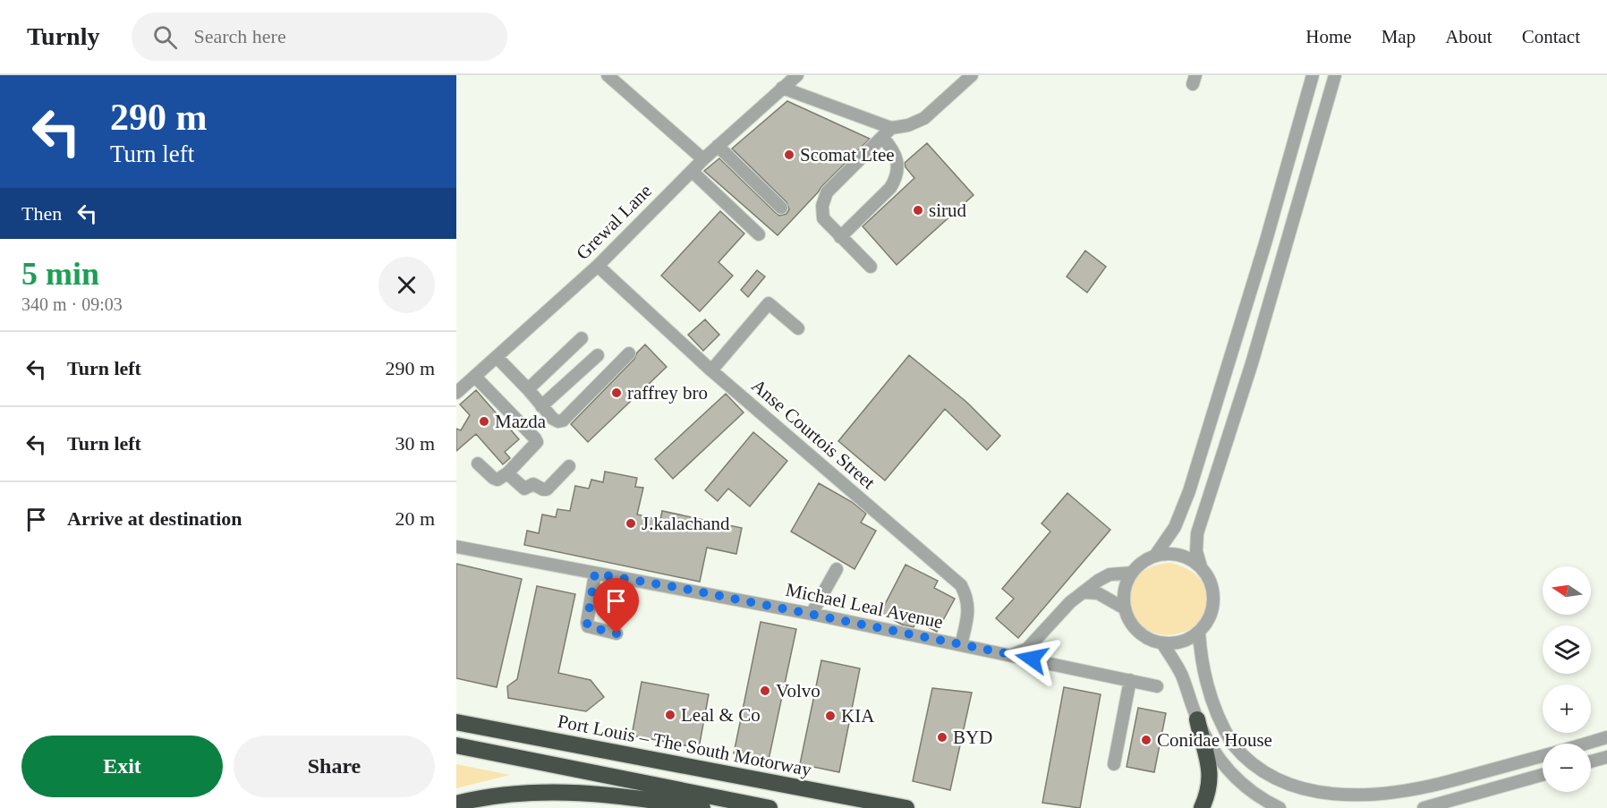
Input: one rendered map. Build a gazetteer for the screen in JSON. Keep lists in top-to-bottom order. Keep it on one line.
{"streets":{"highway":["Port Louis – The South Motorway"],"street":["Grewal Lane","Anse Courtois Street","Michael Leal Avenue"]},"crossings":[["Grewal Lane","Anse Courtois Street"],["Anse Courtois Street","Michael Leal Avenue"]],"places":["Scomat Ltee","sirud","raffrey bro","Mazda","J.kalachand","Volvo","Leal & Co","KIA","BYD","Conidae House"],"north":"left","page":{"header":"Turnly","search":"Search here","nav":["Home","Map","About","Contact"],"turn":["290 m","Turn left"],"then":"Then","heading":["5 min","340 m · 09:03"],"list":[{"name":"Turn left","value":"290 m"},{"name":"Turn left","value":"30 m"},{"name":"Arrive at destination","value":"20 m"}],"map_buttons":["+","−"],"buttons":["Exit","Share"]}}
